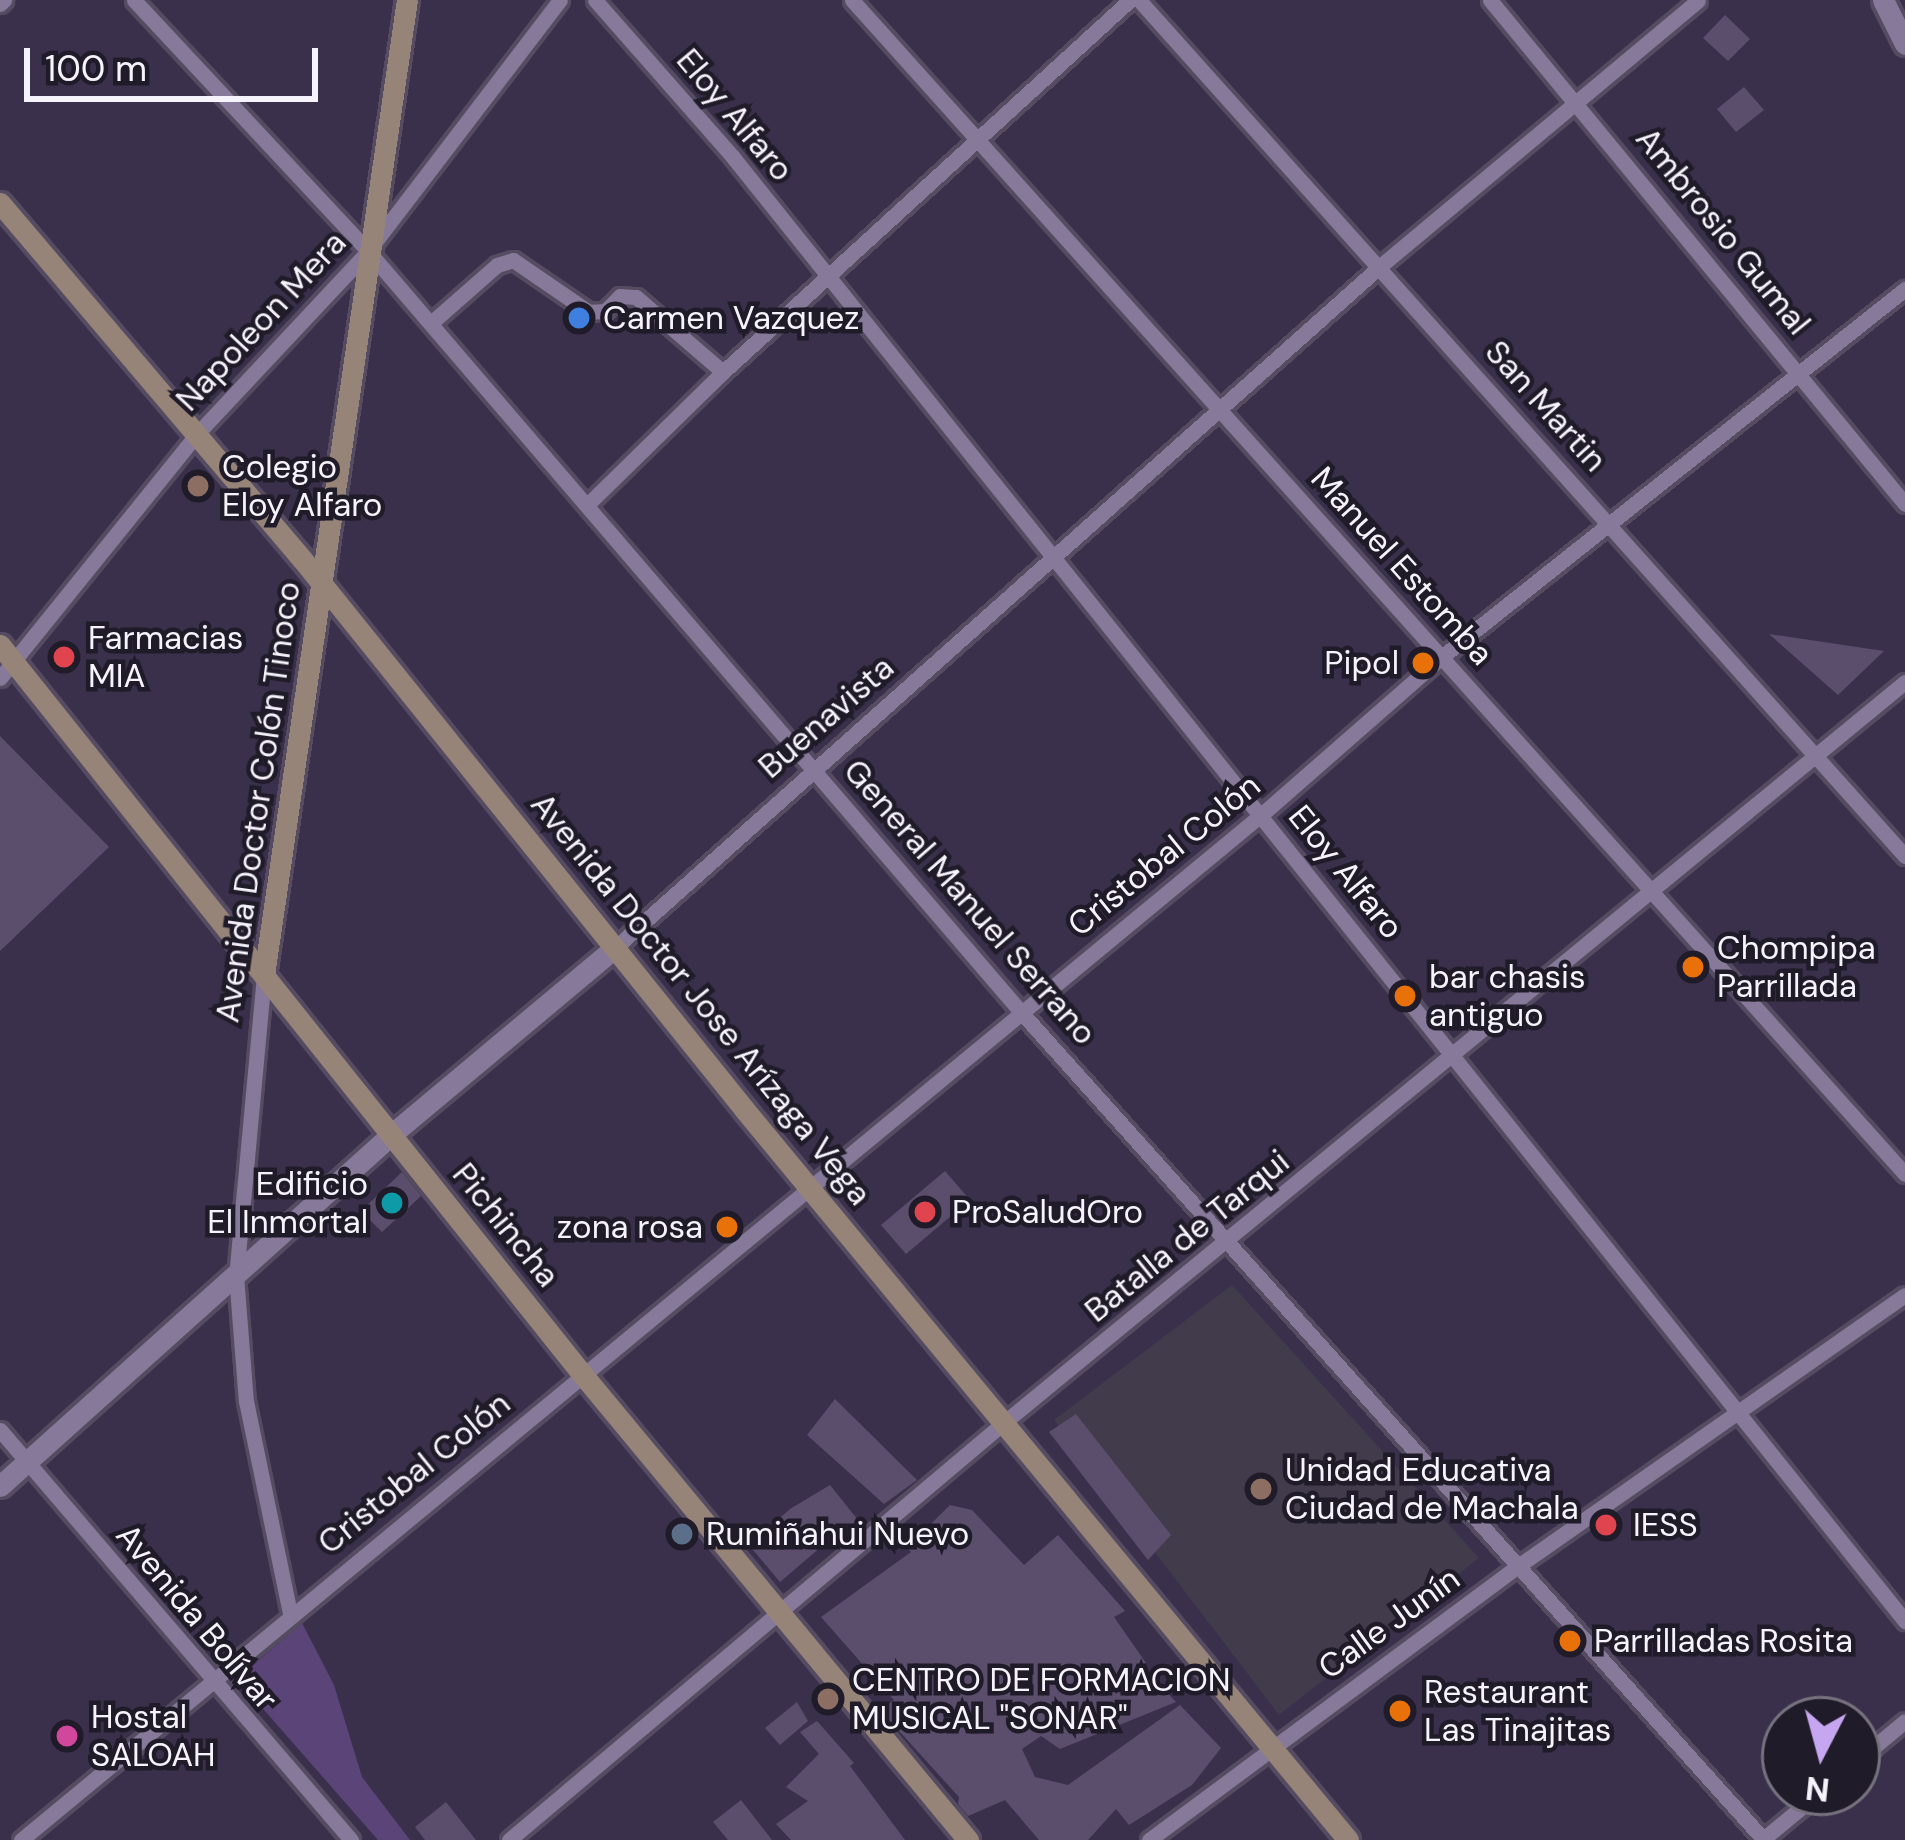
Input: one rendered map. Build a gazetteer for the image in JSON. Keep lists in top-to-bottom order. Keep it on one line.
{"streets":{"main road":["Avenida Doctor Colón Tinoco","Avenida Doctor Jose Arízaga Vega","Pichincha"],"street":["Eloy Alfaro","Ambrosio Gumal","Napoleon Mera","San Martin","Manuel Estomba","Buenavista","Cristobal Colón","General Manuel Serrano","Batalla de Tarqui","Avenida Bolívar","Calle Junín"]},"crossings":[["Eloy Alfaro","Buenavista"],["Eloy Alfaro","Cristobal Colón"],["Eloy Alfaro","Batalla de Tarqui"],["Eloy Alfaro","Calle Junín"],["Ambrosio Gumal","Buenavista"],["Ambrosio Gumal","Cristobal Colón"],["Napoleon Mera","Avenida Doctor Colón Tinoco"],["Napoleon Mera","General Manuel Serrano"],["Napoleon Mera","Avenida Doctor Jose Arízaga Vega"],["Napoleon Mera","Pichincha"],["San Martin","Buenavista"],["San Martin","Cristobal Colón"],["San Martin","Batalla de Tarqui"],["Manuel Estomba","Buenavista"],["Manuel Estomba","Cristobal Colón"],["Manuel Estomba","Batalla de Tarqui"],["Buenavista","Avenida Doctor Colón Tinoco"],["Buenavista","General Manuel Serrano"],["Buenavista","Avenida Doctor Jose Arízaga Vega"],["Buenavista","Pichincha"],["Buenavista","Avenida Bolívar"],["Avenida Doctor Colón Tinoco","Cristobal Colón"],["Avenida Doctor Colón Tinoco","General Manuel Serrano"],["Avenida Doctor Colón Tinoco","Avenida Doctor Jose Arízaga Vega"],["Avenida Doctor Colón Tinoco","Pichincha"],["Cristobal Colón","General Manuel Serrano"],["Cristobal Colón","Avenida Doctor Jose Arízaga Vega"],["Cristobal Colón","Pichincha"],["Cristobal Colón","Avenida Bolívar"],["General Manuel Serrano","Batalla de Tarqui"],["General Manuel Serrano","Calle Junín"],["Avenida Doctor Jose Arízaga Vega","Batalla de Tarqui"],["Avenida Doctor Jose Arízaga Vega","Calle Junín"],["Pichincha","Batalla de Tarqui"]],"places":["Carmen Vazquez","Colegio Eloy Alfaro","Farmacias MIA","Pipol","Chompipa Parrillada","bar chasis antiguo","Edificio El Inmortal","ProSaludOro","zona rosa","Unidad Educativa Ciudad de Machala","IESS","Rumiñahui Nuevo","Parrilladas Rosita","CENTRO DE FORMACION MUSICAL \"SONAR\"","Restaurant Las Tinajitas","Hostal SALOAH"],"scale_bar":"100 m","north":"bottom"}
